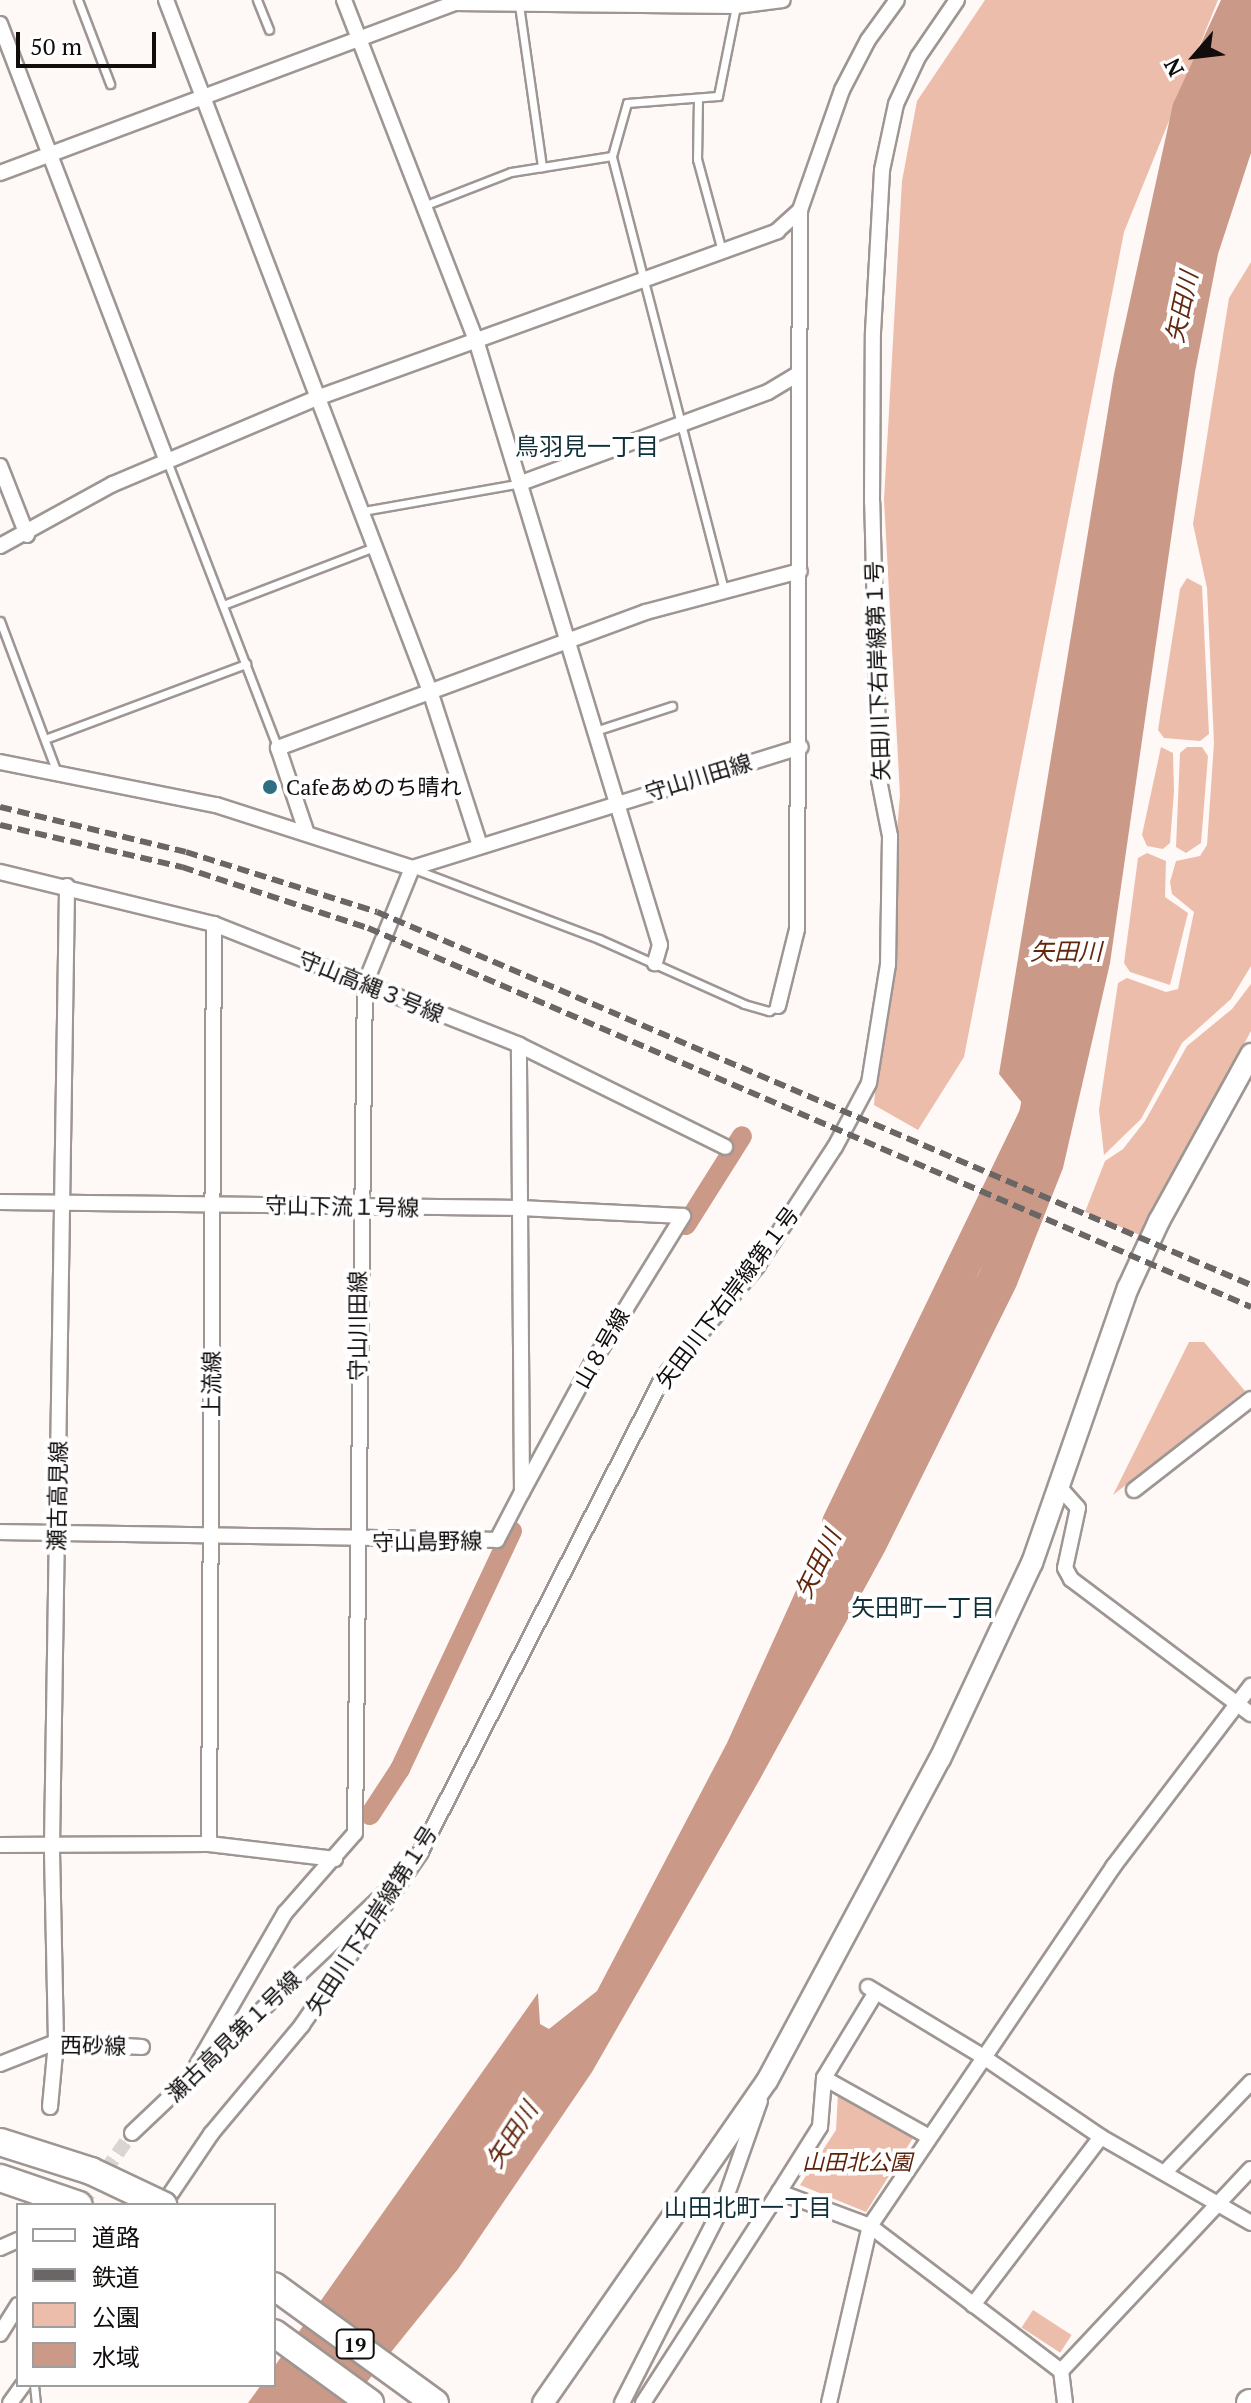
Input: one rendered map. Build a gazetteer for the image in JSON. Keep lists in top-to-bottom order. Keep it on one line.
{"streets":{"highway":["19"],"street":["矢田川下右岸線第１号","守山川田線","守山高縄３号線","守山下流１号線","山８号線","上流線","瀬古高見線","守山島野線","瀬古高見第１号線","西砂線"]},"crossings":[["矢田川下右岸線第１号","瀬古高見第１号線"],["守山川田線","守山高縄３号線"],["守山川田線","守山下流１号線"],["守山川田線","守山島野線"],["守山川田線","瀬古高見第１号線"],["守山高縄３号線","上流線"],["守山高縄３号線","瀬古高見線"],["守山高縄３号線","守山島野線"],["守山下流１号線","山８号線"],["守山下流１号線","上流線"],["守山下流１号線","瀬古高見線"],["守山下流１号線","守山島野線"],["山８号線","守山島野線"],["上流線","守山島野線"],["瀬古高見線","守山島野線"],["瀬古高見線","西砂線"]],"districts":["鳥羽見一丁目","矢田町一丁目","山田北町一丁目"],"water":["矢田川"],"parks":["山田北公園"],"places":["Cafeあめのち晴れ"],"legend":["道路","鉄道","公園","水域"],"scale_bar":"50 m","north":"bottom left"}
